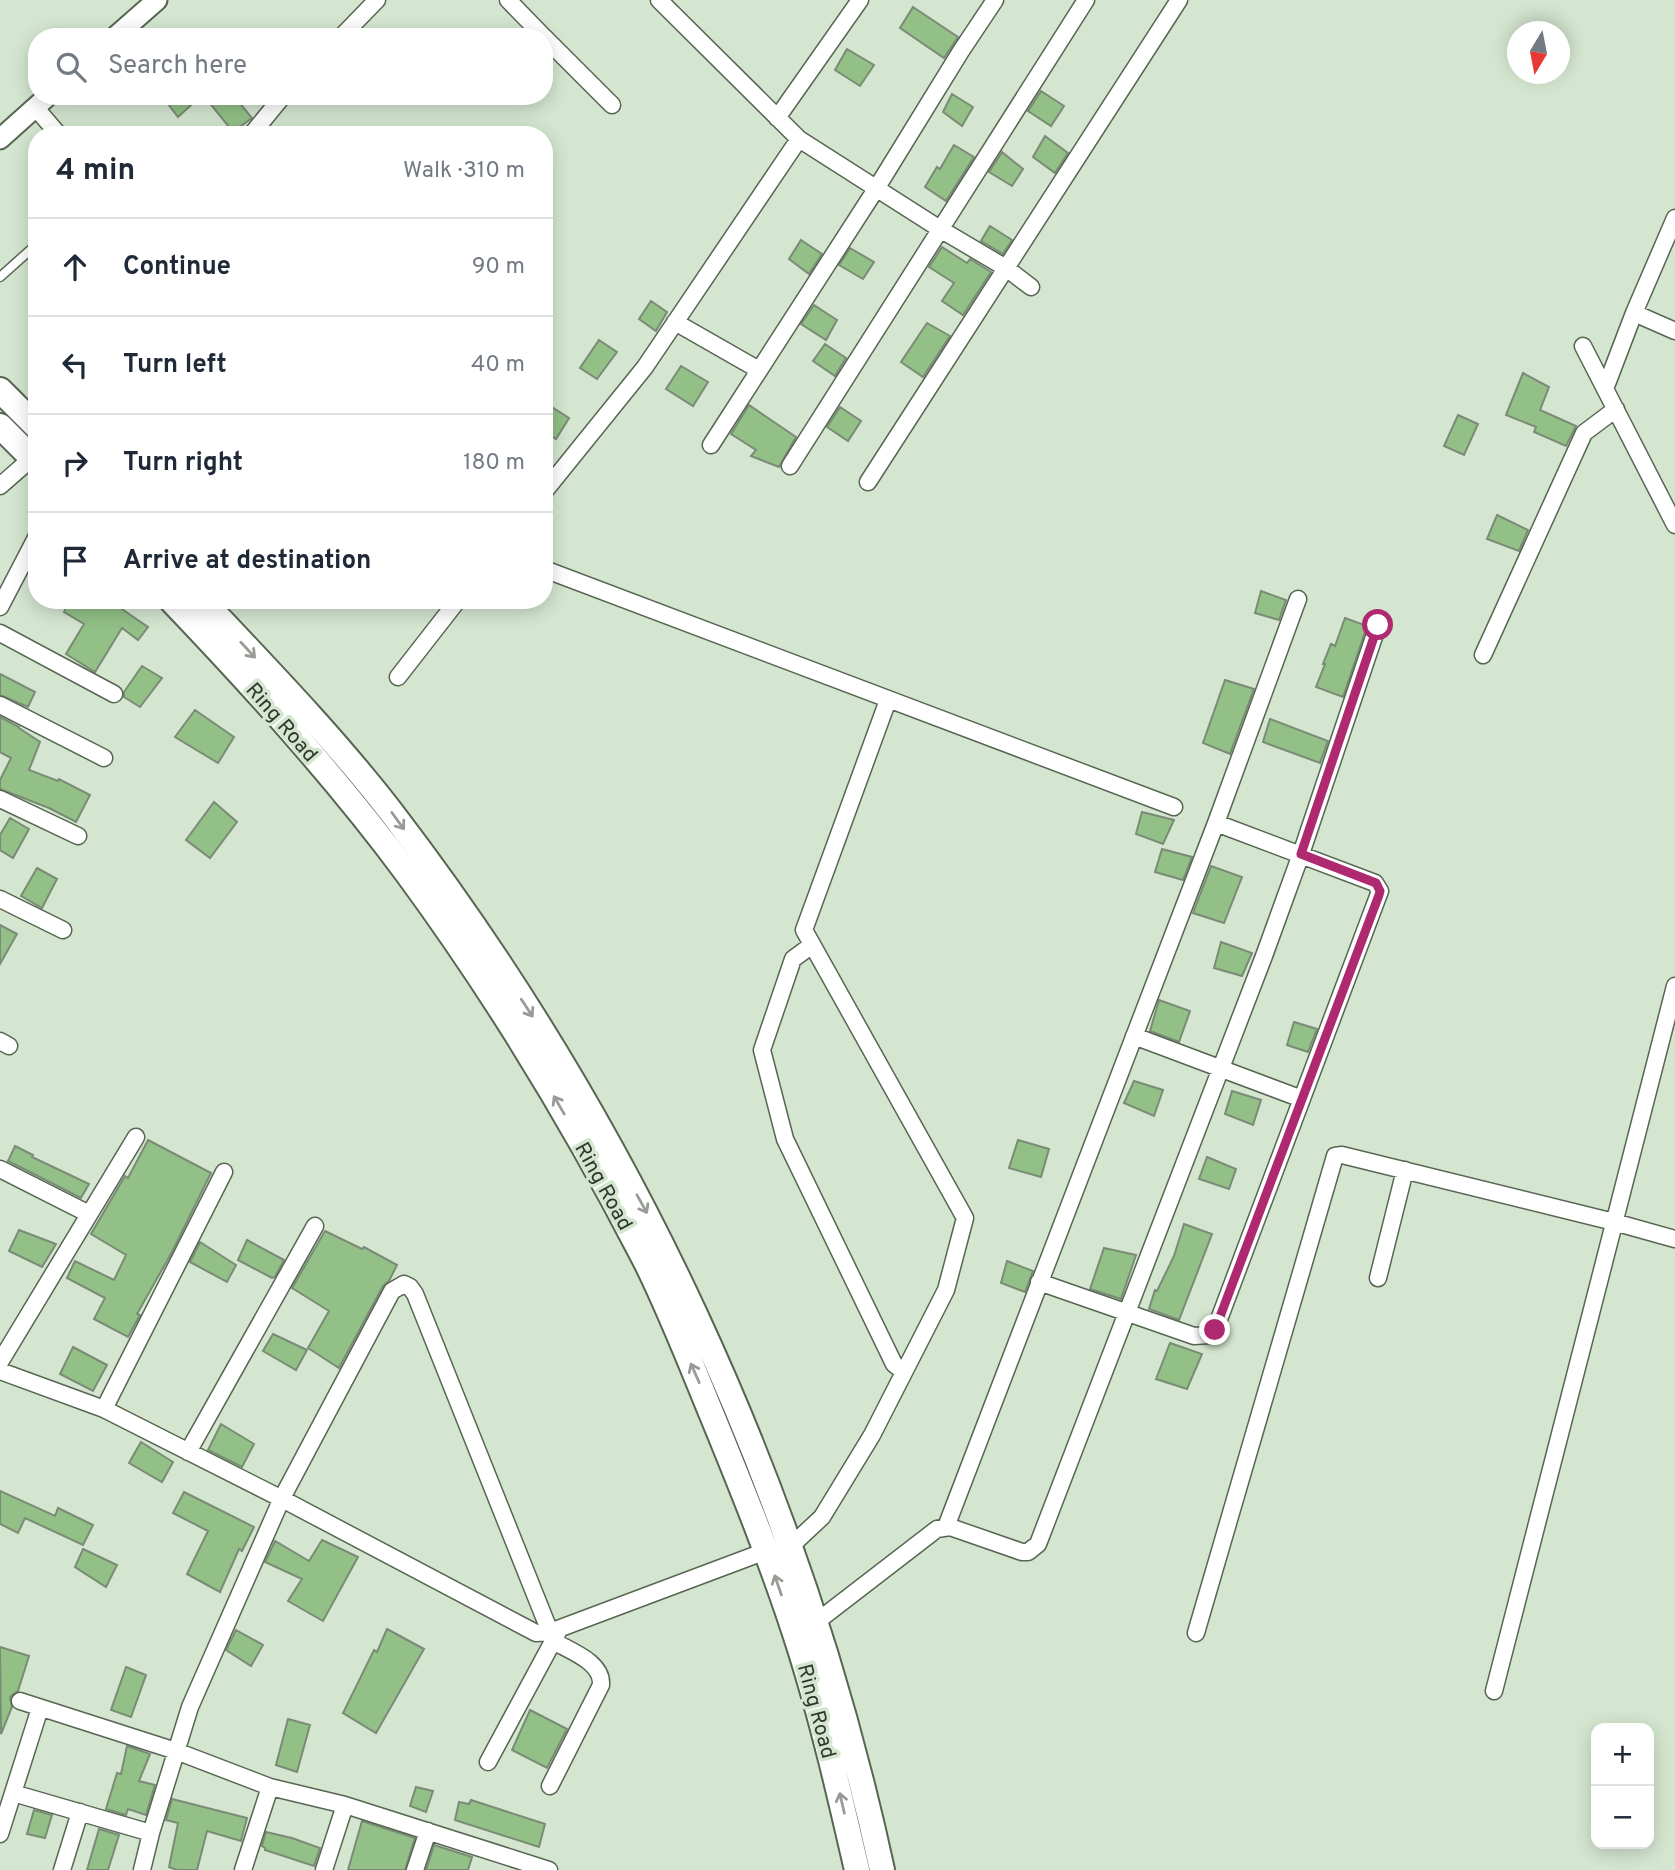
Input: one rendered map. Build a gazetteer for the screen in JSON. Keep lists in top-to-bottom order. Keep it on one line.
{"streets":{"highway":["Ring Road"]},"north":"bottom","page":{"search":"Search here","heading":["4 min","Walk · 310 m"],"list":[["Continue","90 m"],["Turn left","40 m"],["Turn right","180 m"],"Arrive at destination"],"map_buttons":["+","−"]}}
